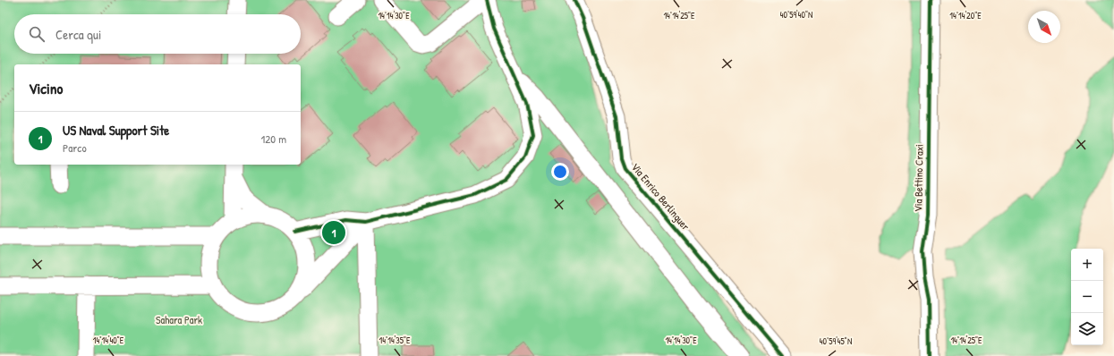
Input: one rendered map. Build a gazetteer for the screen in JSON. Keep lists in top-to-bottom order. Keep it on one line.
{"streets":{"street":["Via Bettino Craxi","Via Enrico Berlinguer"]},"parks":["Sahara Park"],"north":"bottom right","page":{"search":"Cerca qui","heading":"Vicino","list":[{"mark":"1","name":"US Naval Support Site","note":"Parco","value":"120 m"}],"pins":"1","map_buttons":["+","−"]},"coordinates":["40°59'40\"N","14°14'30\"E","14°14'25\"E","14°14'20\"E","14°14'40\"E","14°14'35\"E","40°59'45\"N"]}
